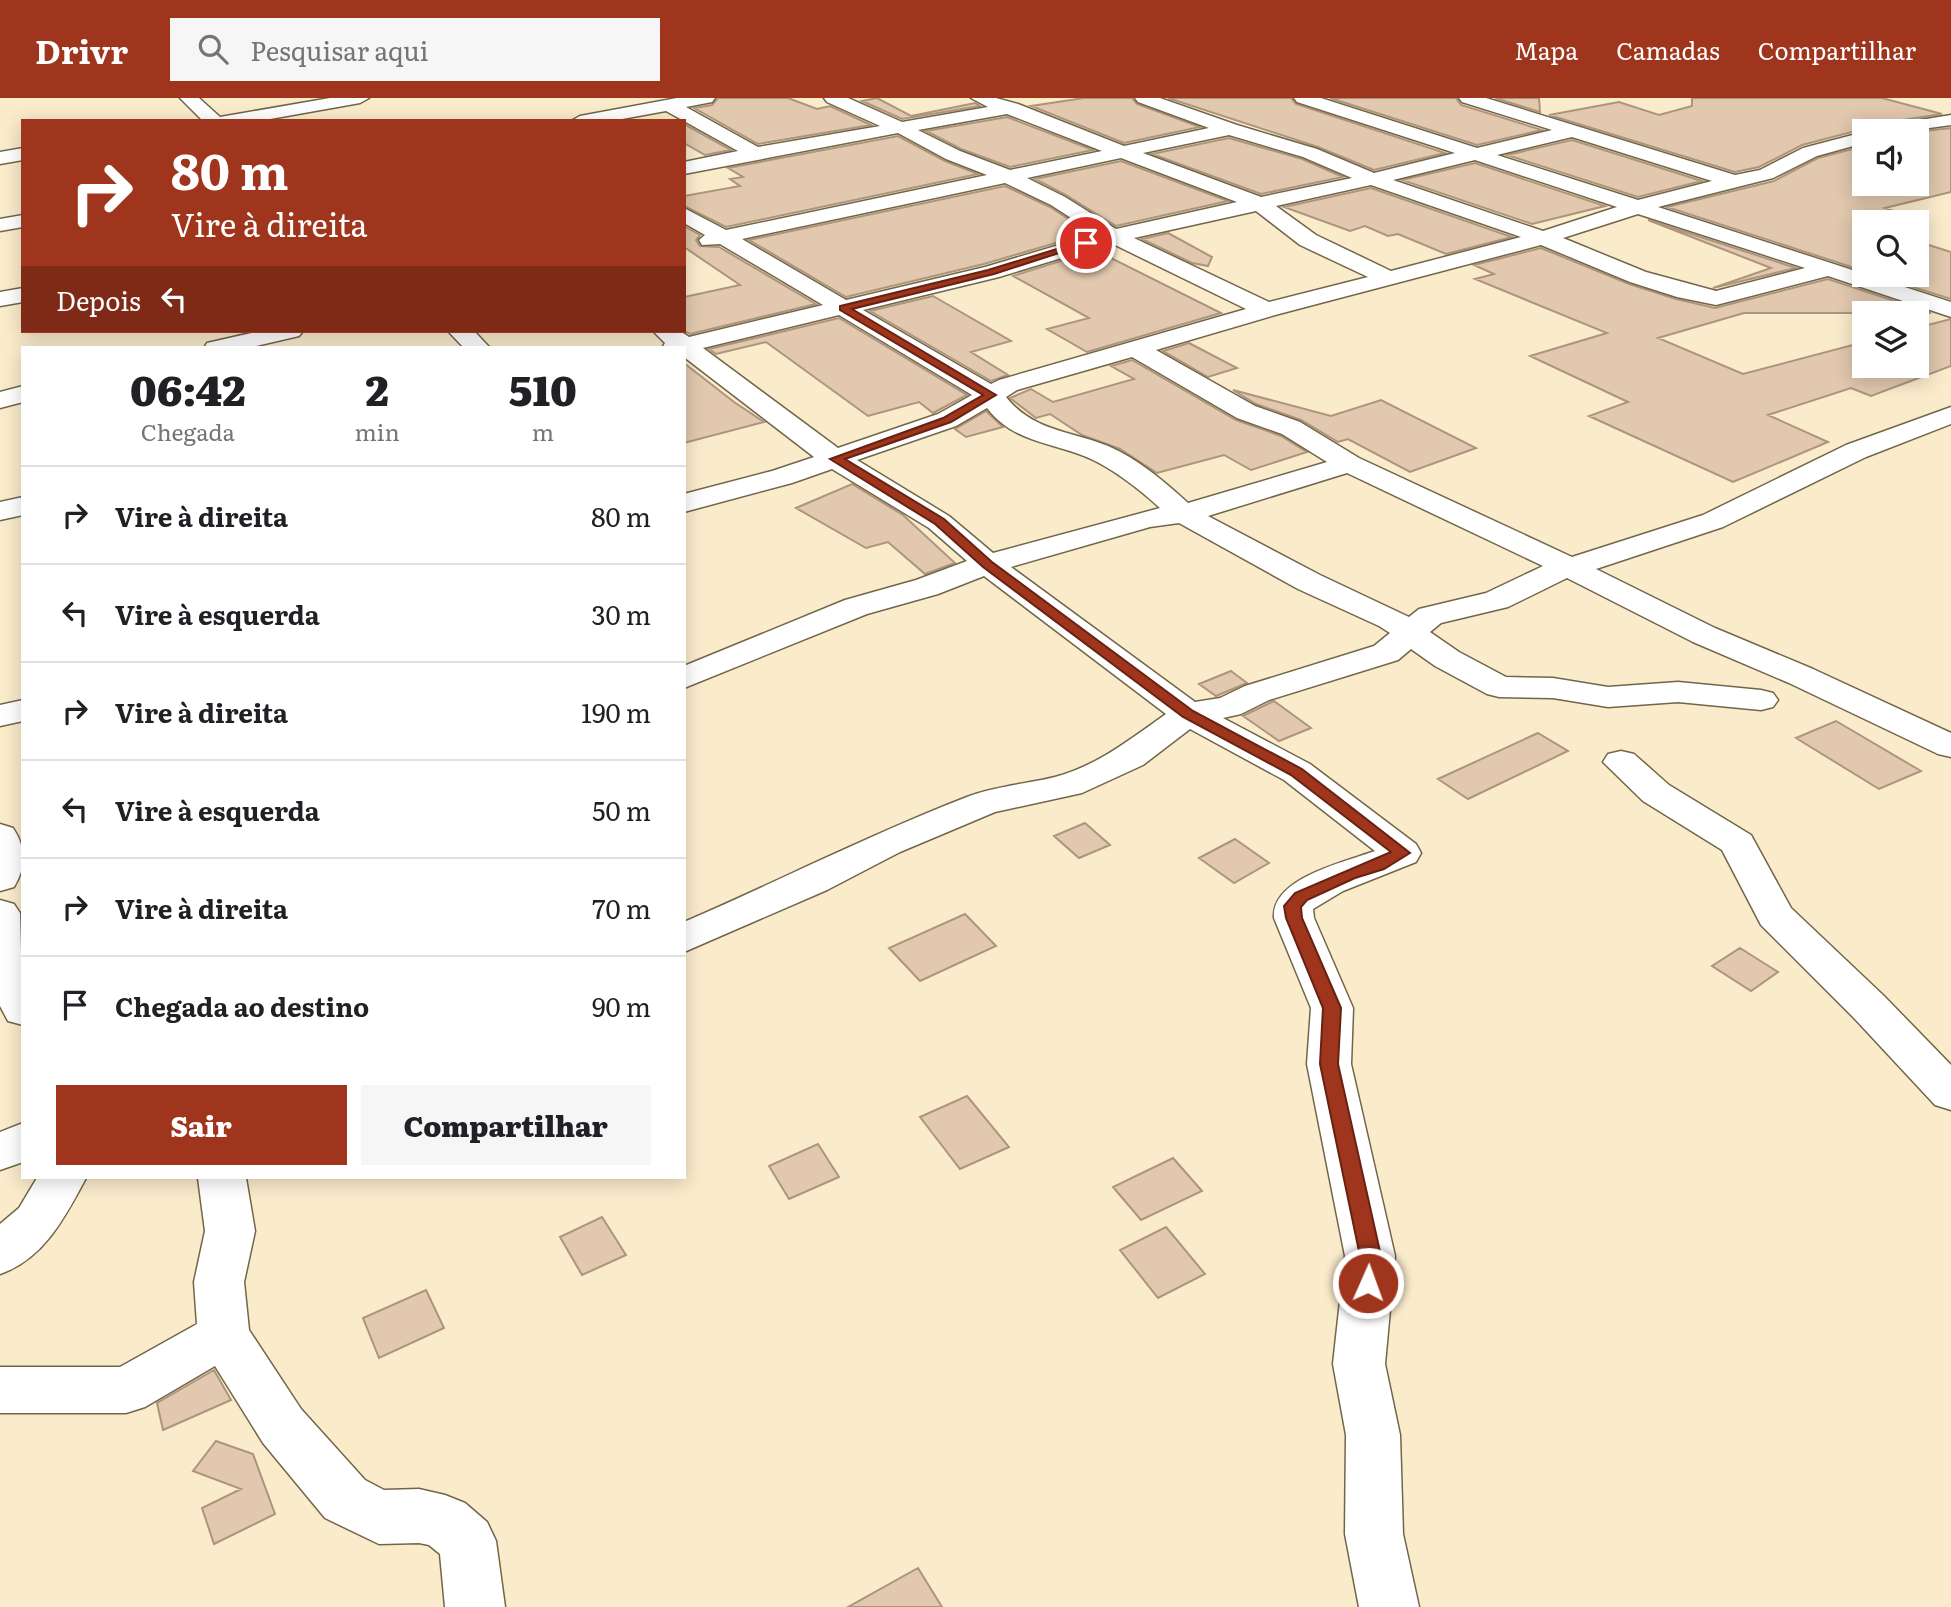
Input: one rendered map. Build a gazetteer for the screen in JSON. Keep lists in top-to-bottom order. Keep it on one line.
{"page":{"header":"Drivr","search":"Pesquisar aqui","nav":["Mapa","Camadas","Compartilhar"],"turn":["80 m","Vire à direita"],"then":"Depois","eta":["06:42","Chegada","2","min","510","m"],"list":[{"name":"Vire à direita","value":"80 m"},{"name":"Vire à esquerda","value":"30 m"},{"name":"Vire à direita","value":"190 m"},{"name":"Vire à esquerda","value":"50 m"},{"name":"Vire à direita","value":"70 m"},{"name":"Chegada ao destino","value":"90 m"}],"buttons":["Sair","Compartilhar"]}}
